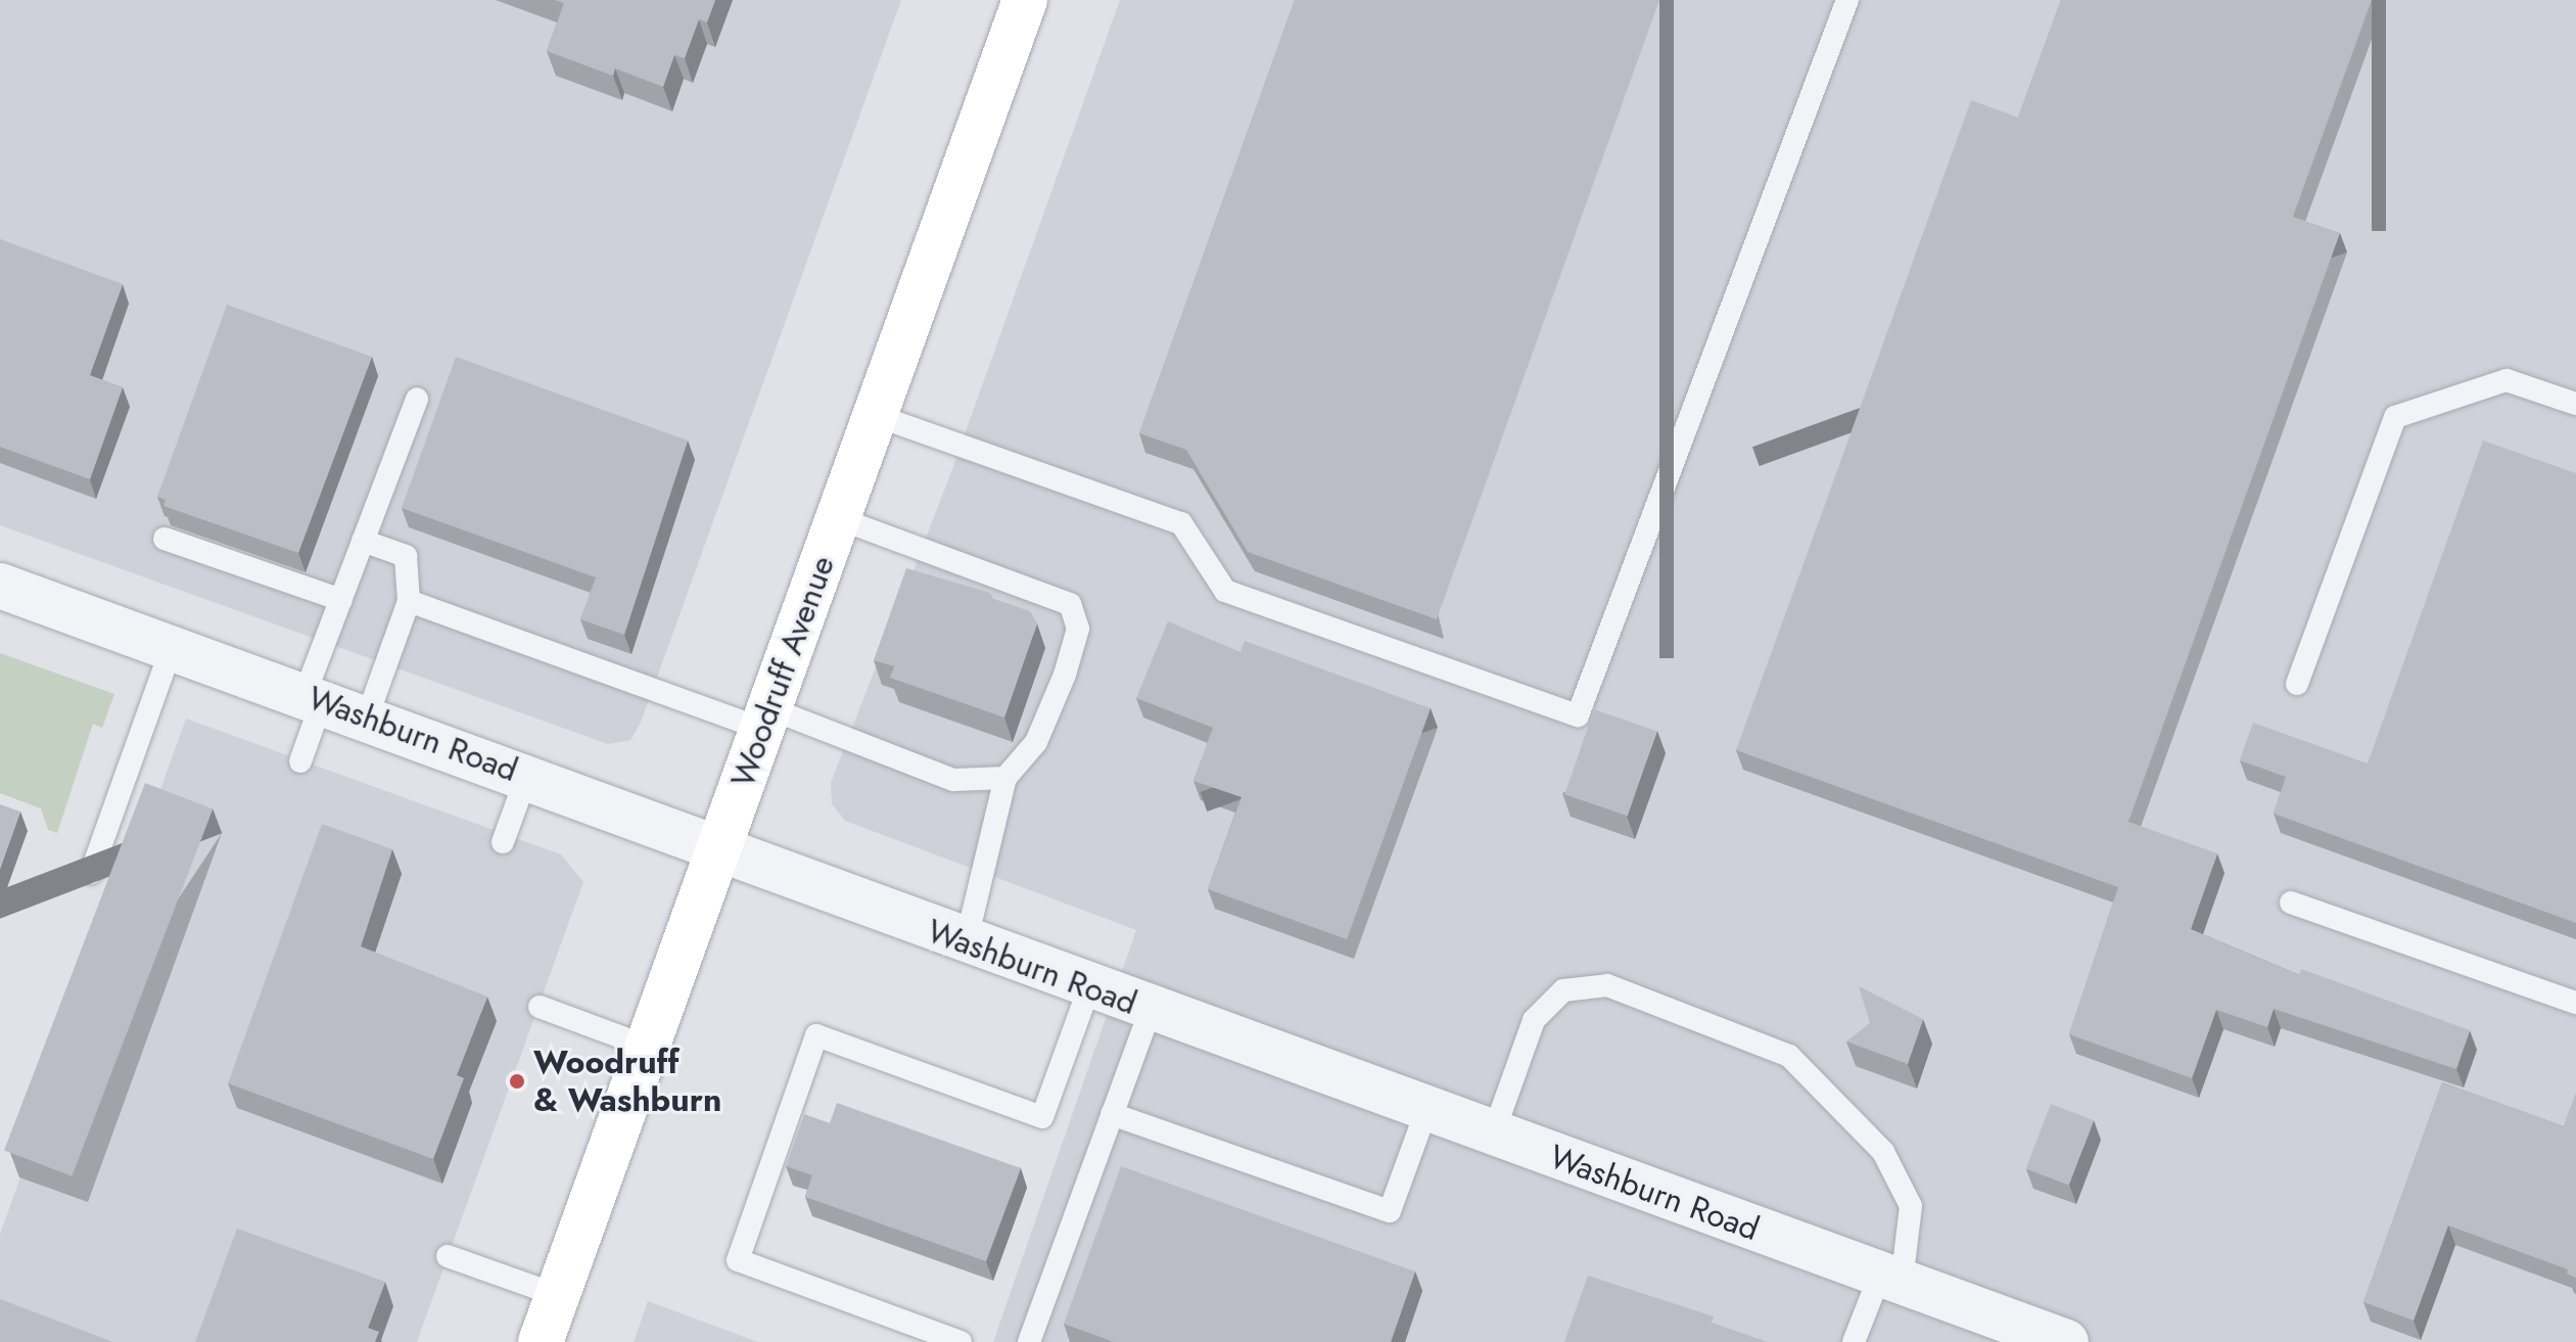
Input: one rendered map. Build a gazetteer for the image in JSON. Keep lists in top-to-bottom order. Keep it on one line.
{"streets":{"main road":["Woodruff Avenue"],"street":["Washburn Road"]},"crossings":[["Woodruff Avenue","Washburn Road"]],"places":["Woodruff & Washburn"]}
